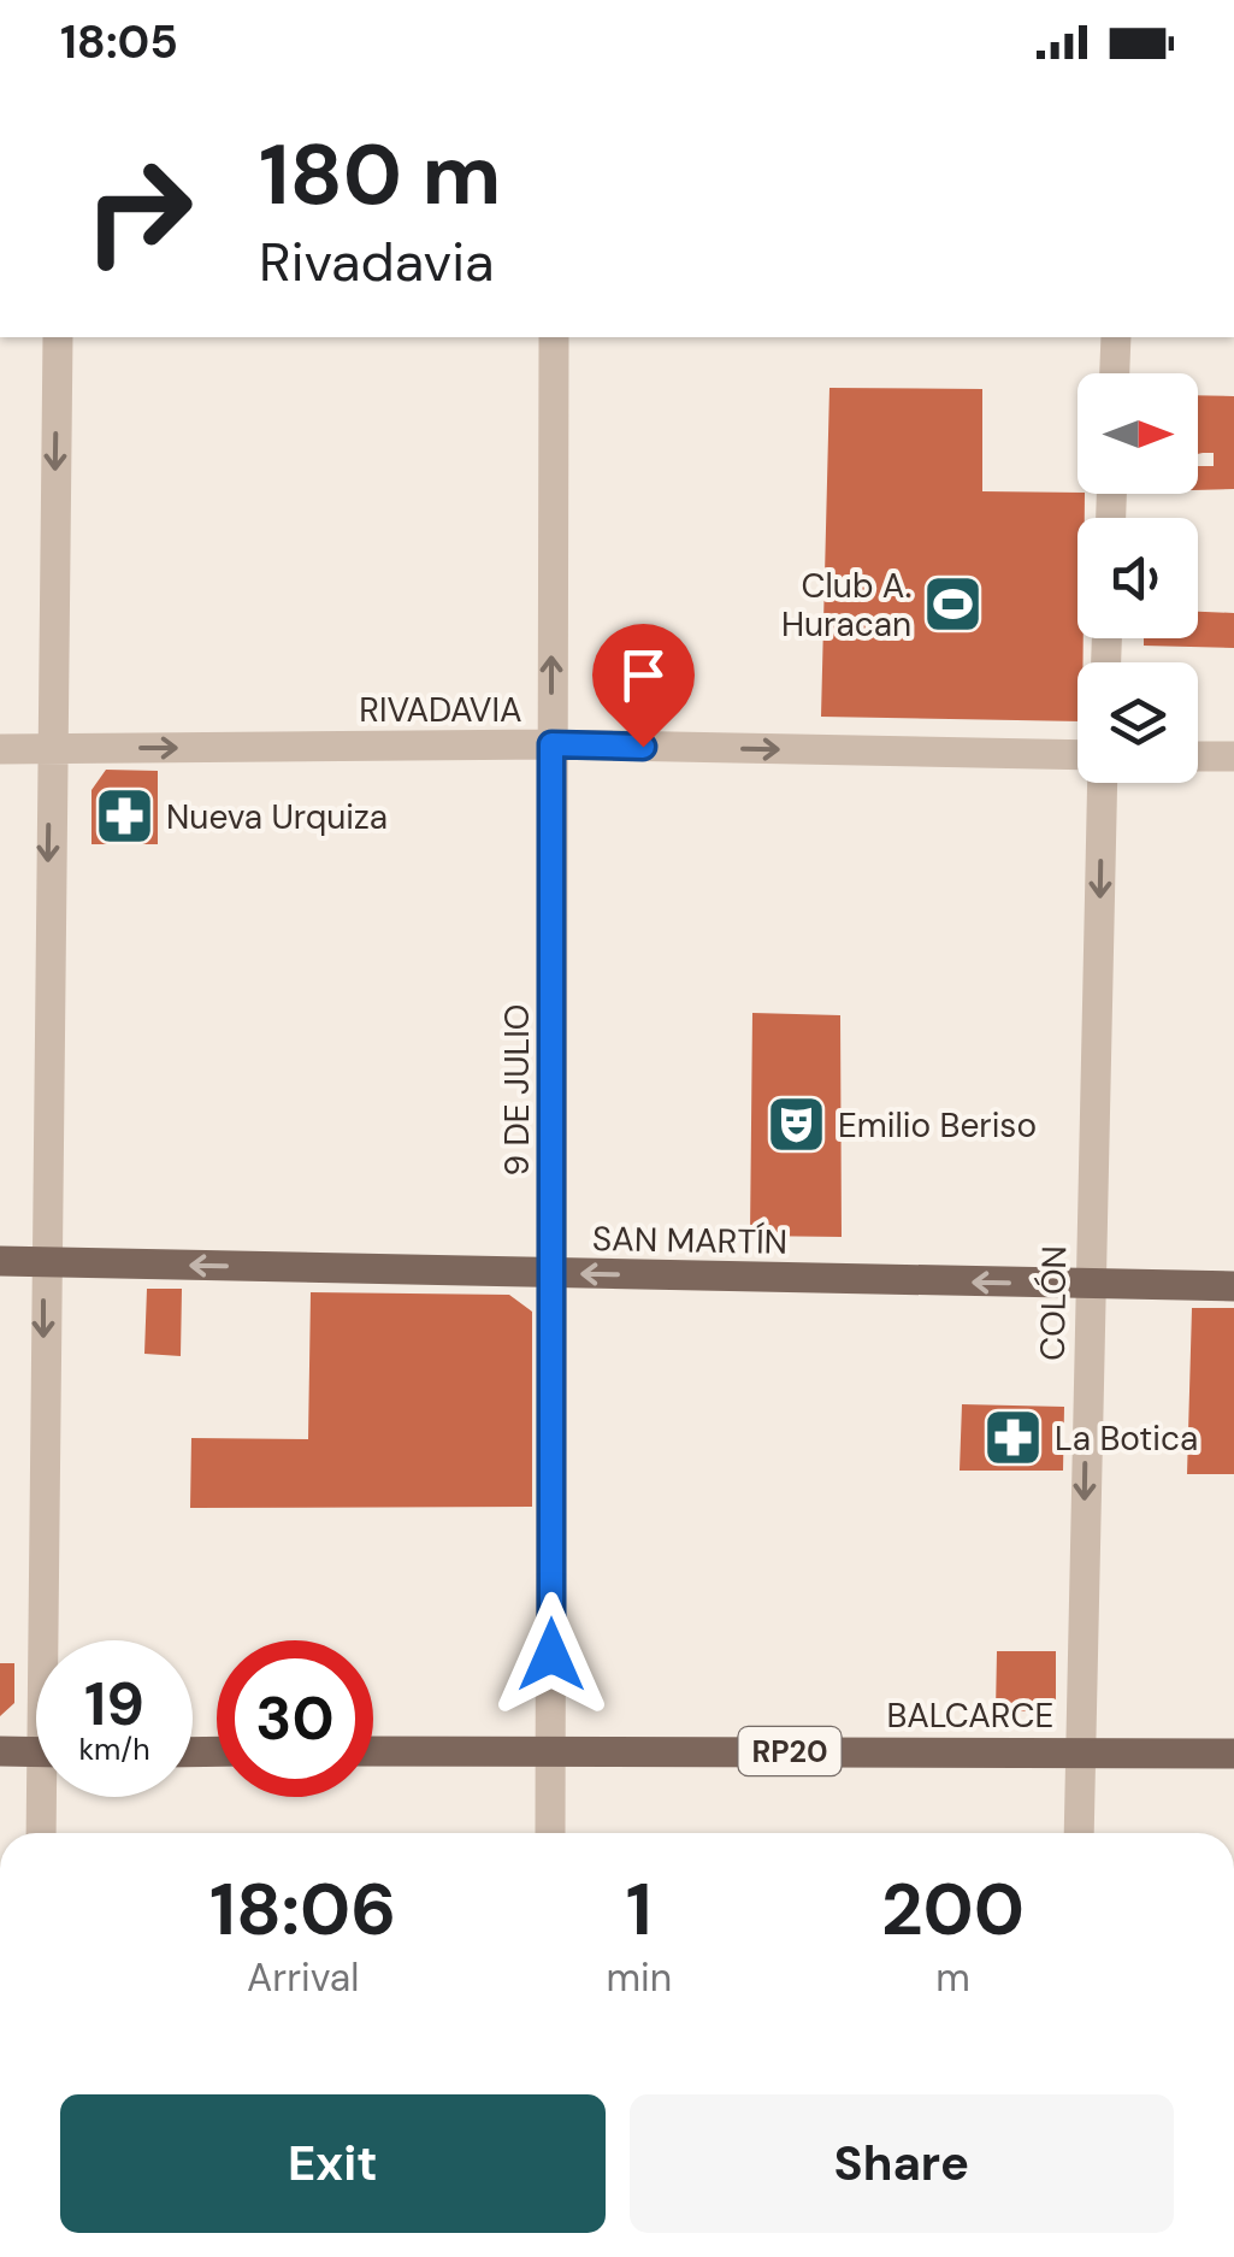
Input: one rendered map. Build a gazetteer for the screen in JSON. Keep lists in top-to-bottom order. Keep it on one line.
{"streets":{"main road":["SAN MARTÍN","BALCARCE","RP20"],"street":["RIVADAVIA","9 DE JULIO","COLÓN"]},"crossings":[["RIVADAVIA","9 DE JULIO"],["9 DE JULIO","SAN MARTÍN"],["9 DE JULIO","BALCARCE"],["SAN MARTÍN","COLÓN"],["COLÓN","BALCARCE"]],"one_way":["RIVADAVIA","SAN MARTÍN","COLÓN"],"places":{"sports":["Club A. Huracan"],"pharmacy":["Nueva Urquiza","La Botica"],"theatre":["Emilio Beriso"]},"north":"right","page":{"status":"18:05","turn":["180 m","Rivadavia"],"speed":"19 km/h","limit":"30","eta":["18:06","Arrival","1","min","200","m"],"buttons":["Exit","Share"]}}
